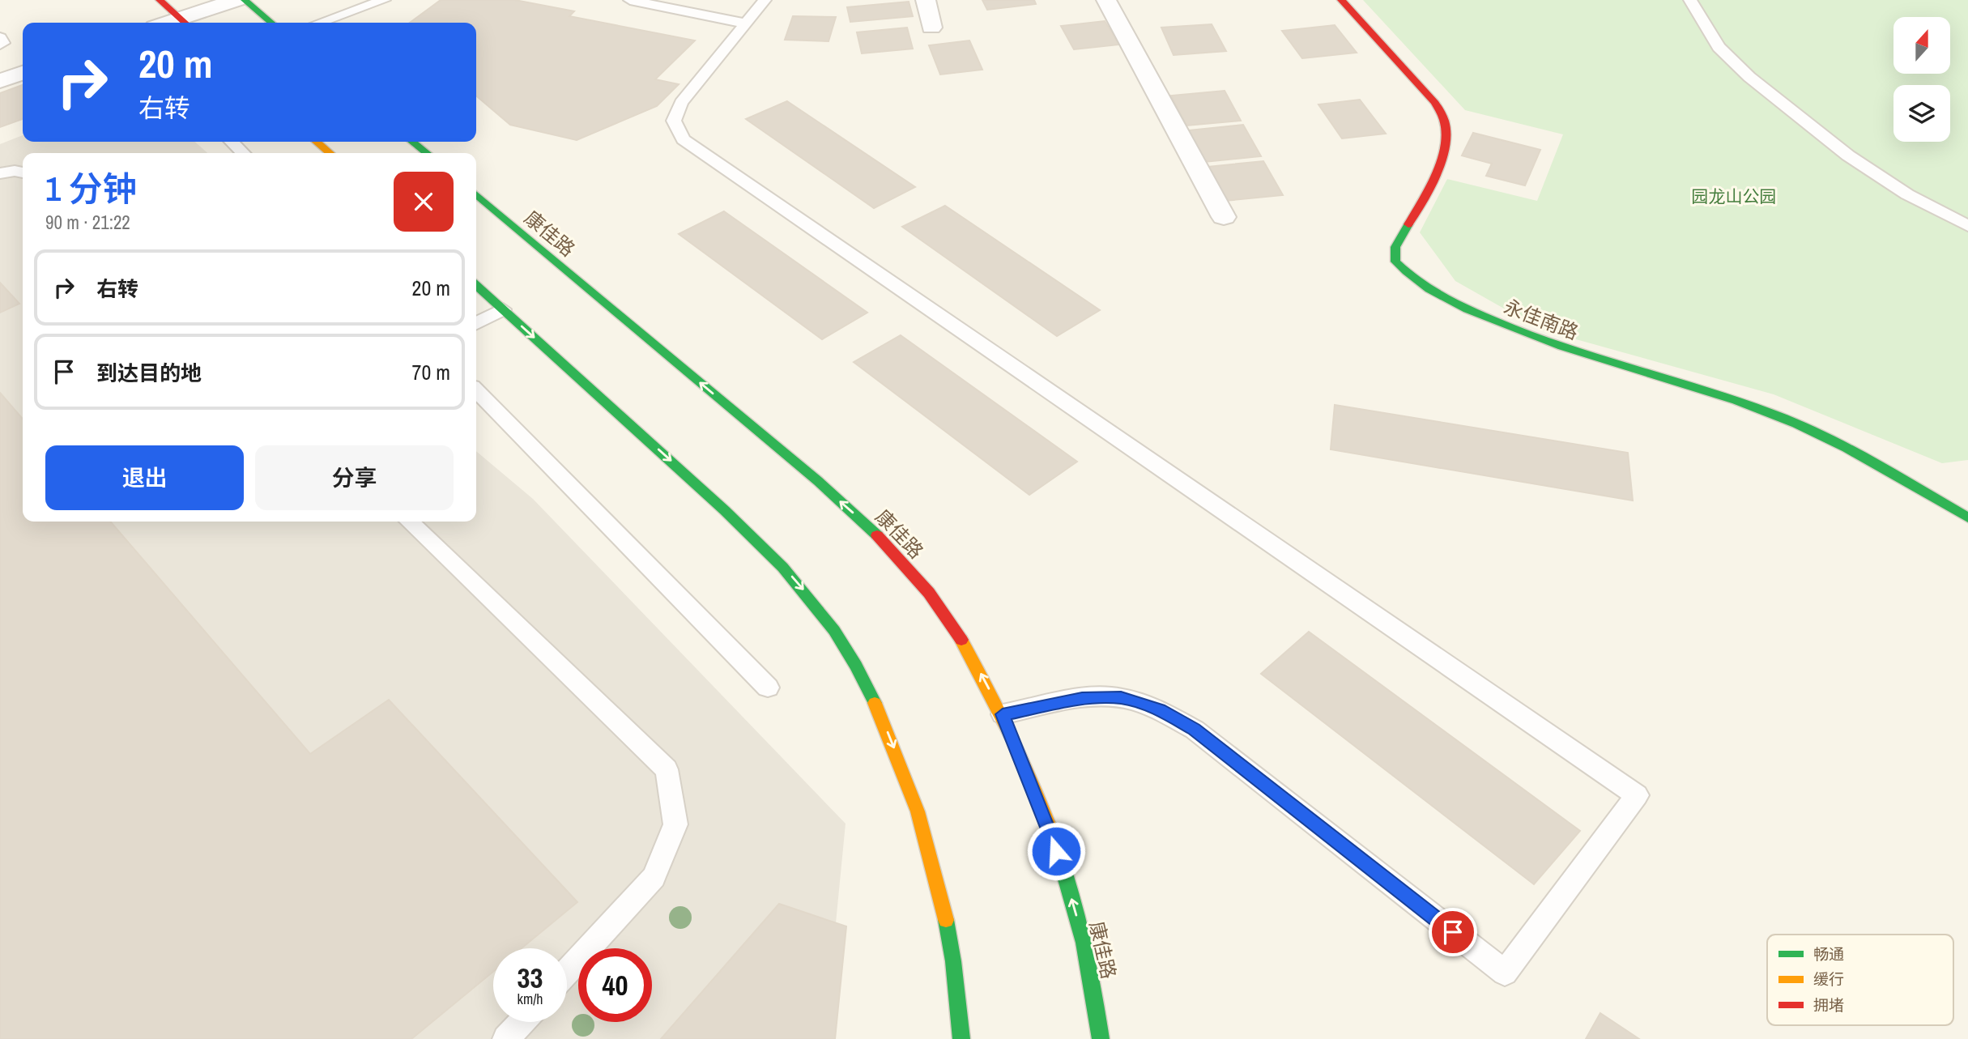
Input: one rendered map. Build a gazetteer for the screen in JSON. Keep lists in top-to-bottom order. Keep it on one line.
{"streets":{"street":["康佳路","永佳南路"]},"parks":["园龙山公园"],"legend":["畅通","缓行","拥堵"],"north":"top","page":{"turn":["20 m","右转"],"heading":["1 分钟","90 m · 21:22"],"list":[{"name":"右转","value":"20 m"},{"name":"到达目的地","value":"70 m"}],"buttons":["退出","分享"],"speed":"33 km/h","limit":"40"}}
